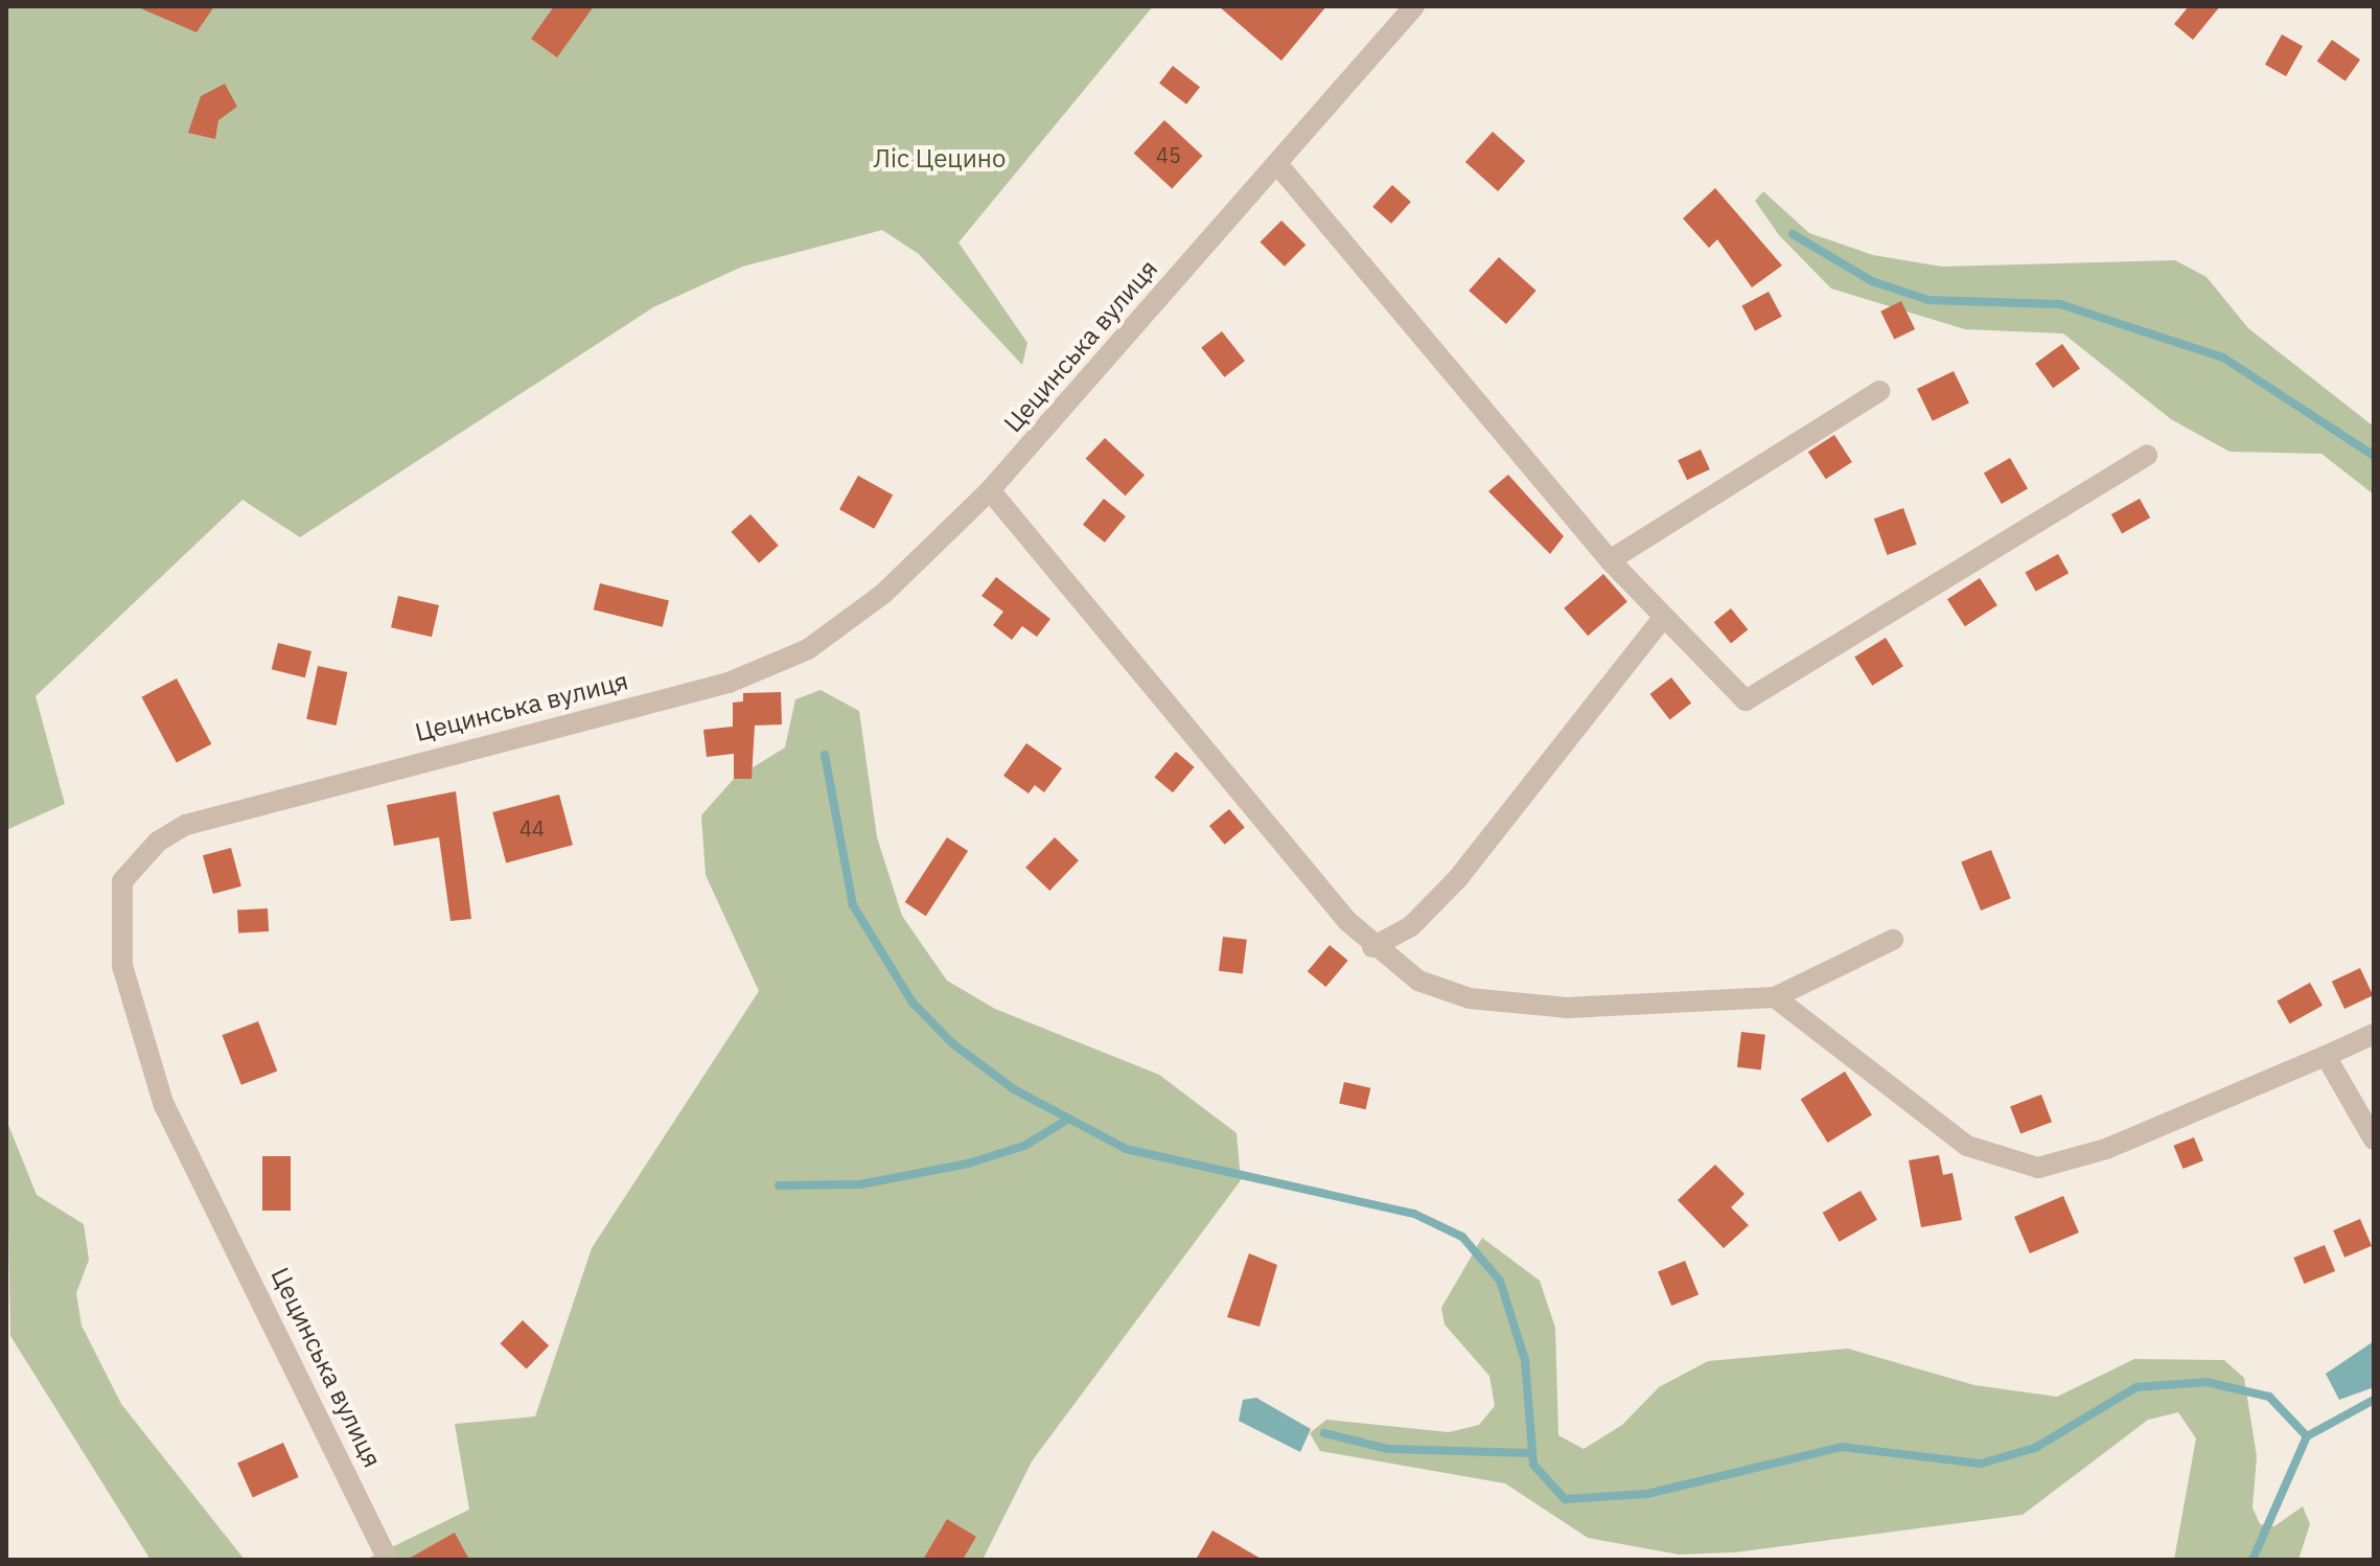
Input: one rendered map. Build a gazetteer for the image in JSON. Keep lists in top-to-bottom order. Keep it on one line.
{"streets":{"street":["Цецинська вулиця"]},"parks":["Ліс Цецино"],"house_numbers":["45","44"]}
